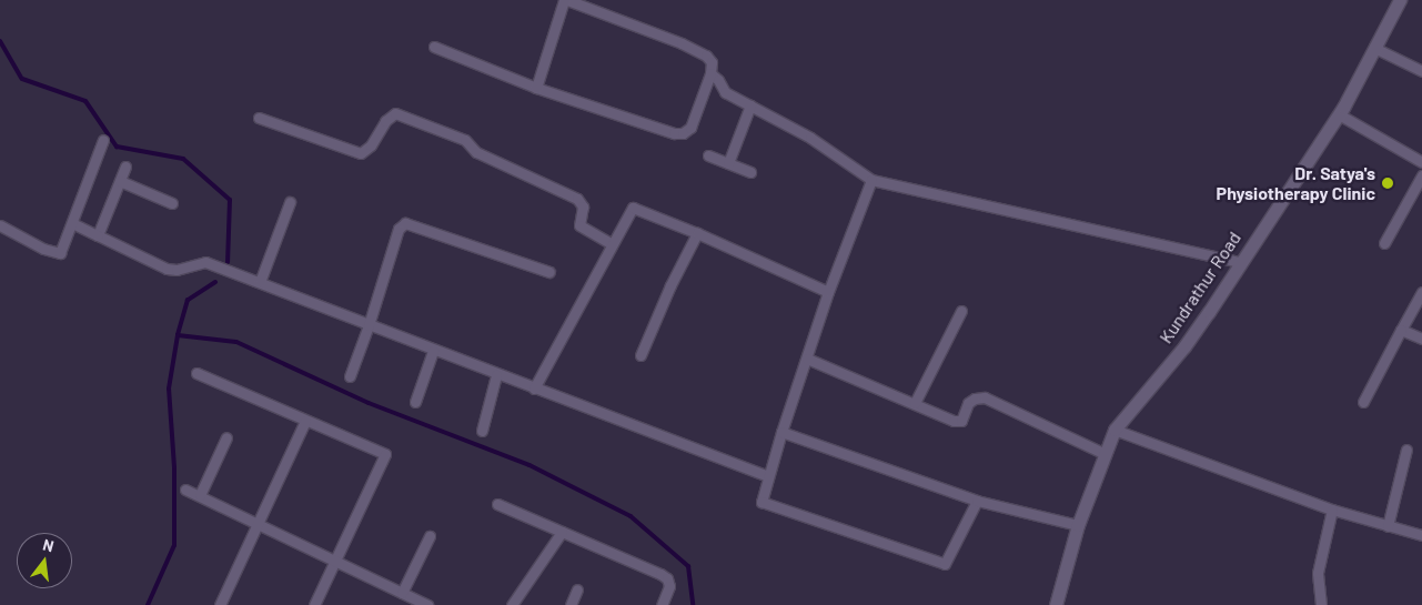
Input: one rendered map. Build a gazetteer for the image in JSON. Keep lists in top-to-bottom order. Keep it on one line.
{"streets":{"street":["Kundrathur Road"]},"places":["Dr. Satya's Physiotherapy Clinic"],"north":"top"}
